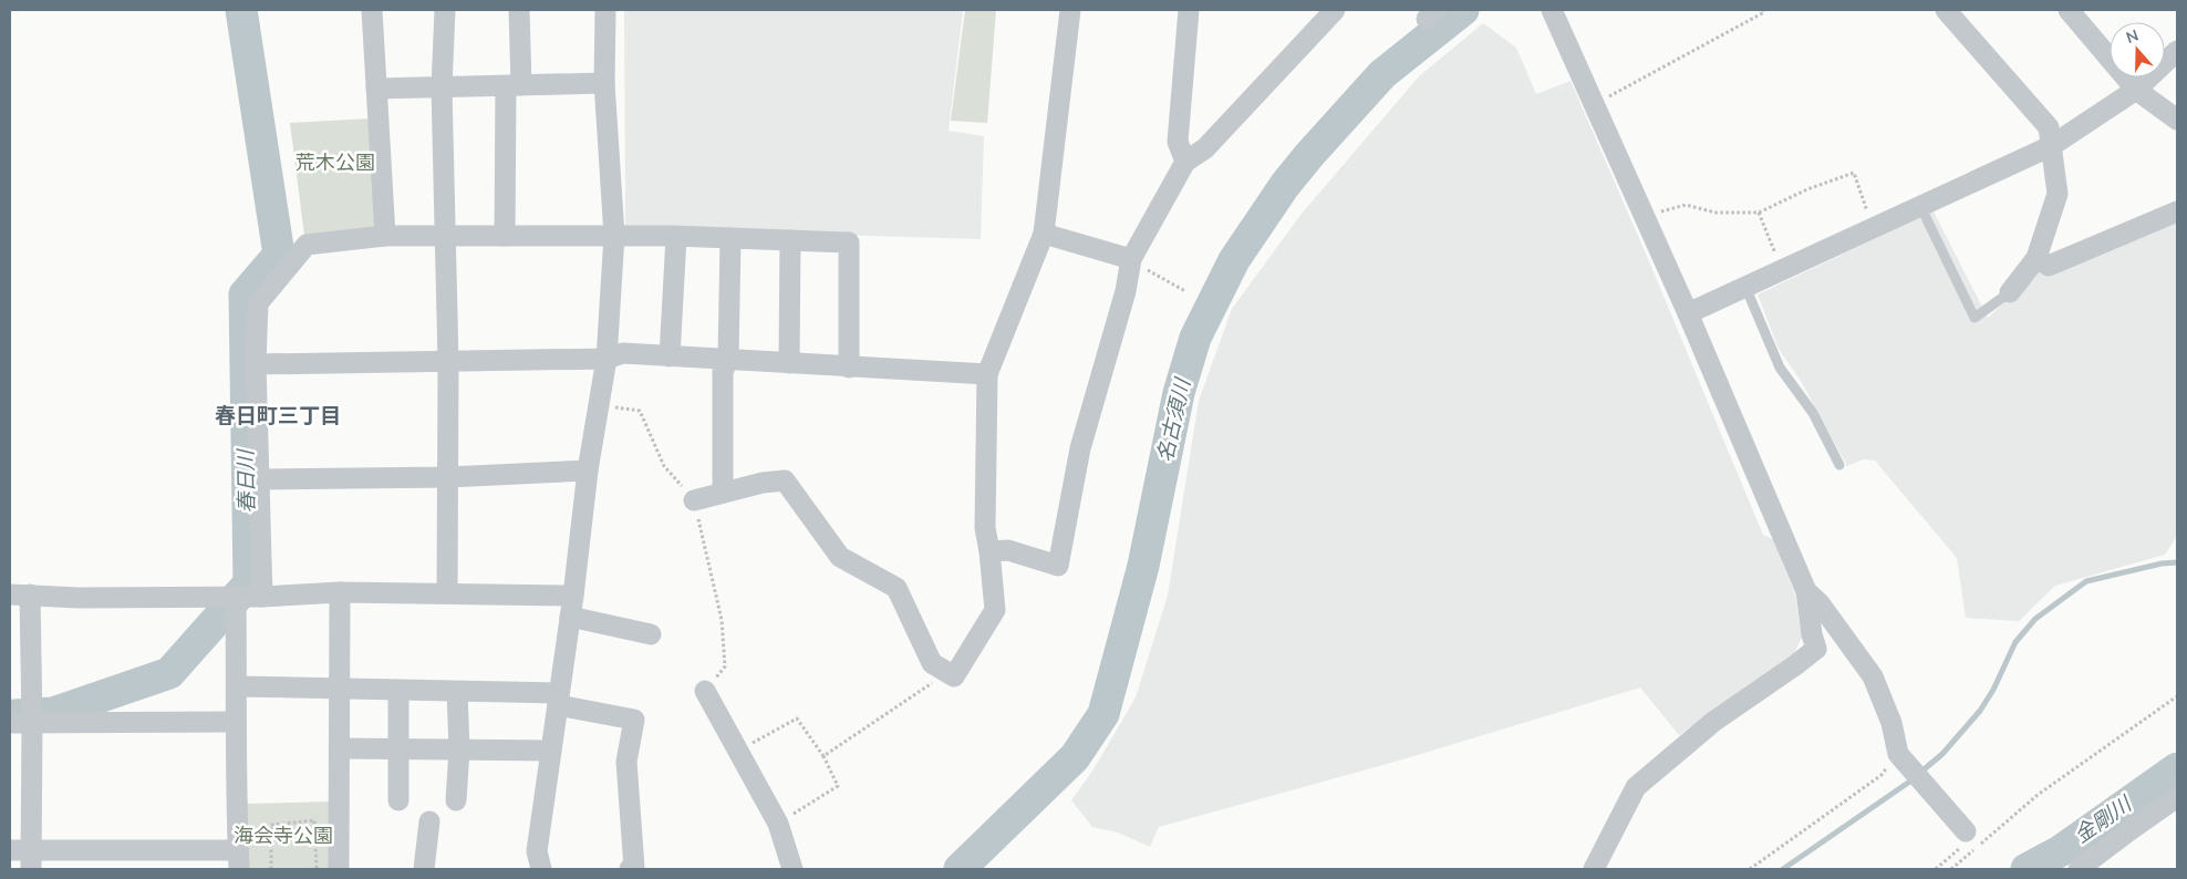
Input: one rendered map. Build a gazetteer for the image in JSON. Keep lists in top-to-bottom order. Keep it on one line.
{"districts":["春日町三丁目"],"water":["名古須川","春日川","金剛川"],"parks":["荒木公園","海会寺公園"],"north":"top"}
